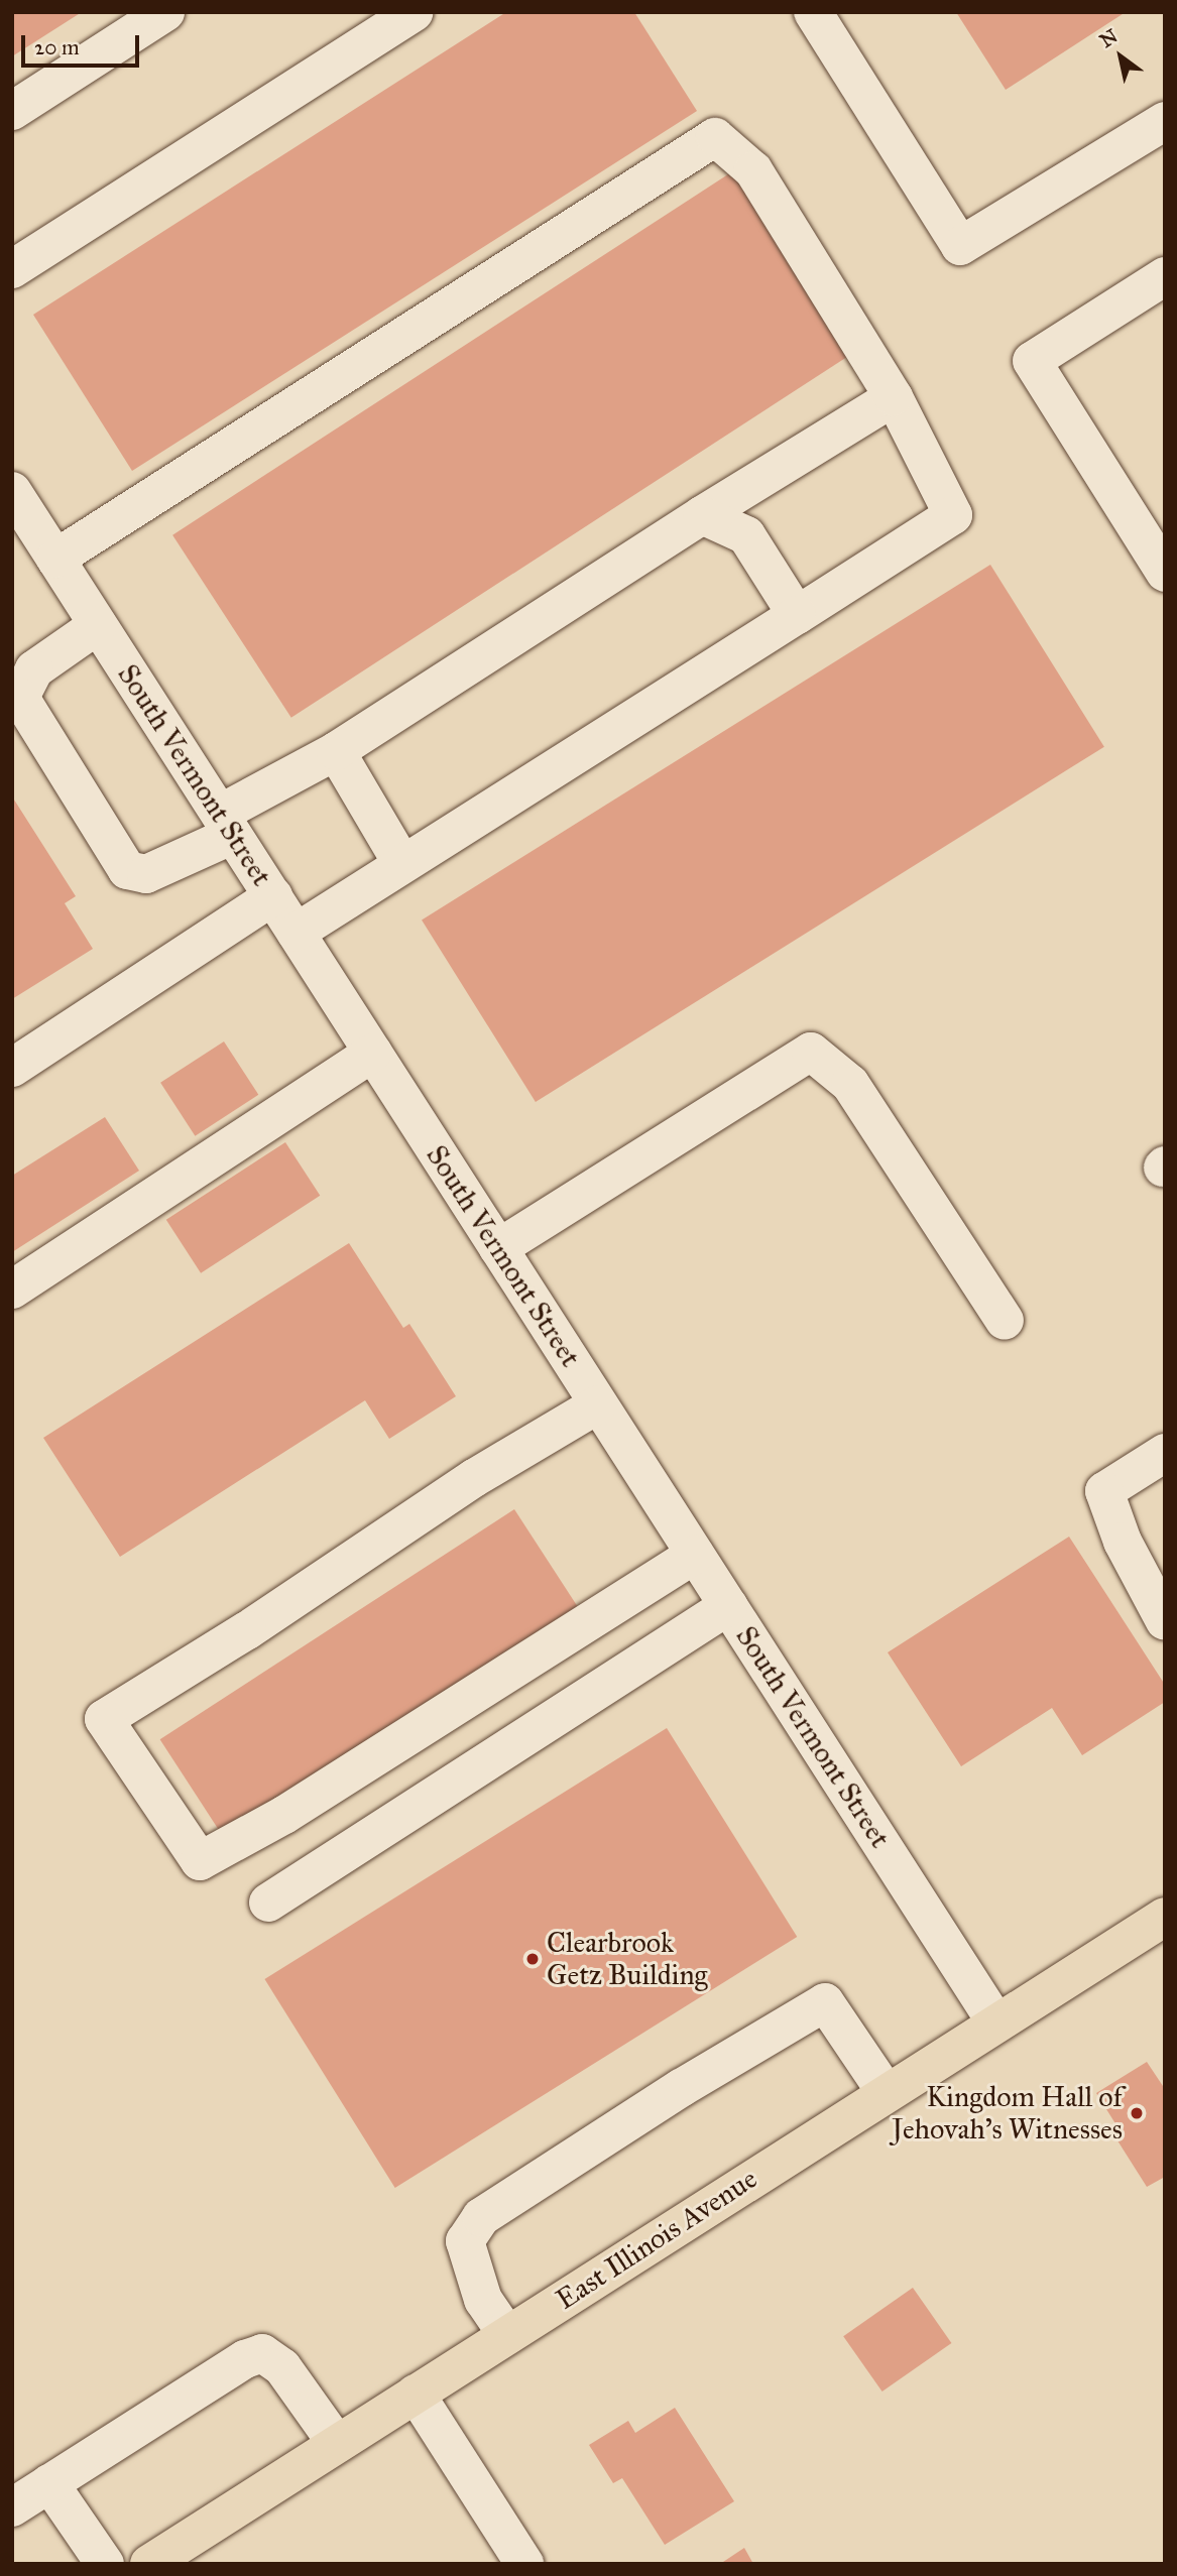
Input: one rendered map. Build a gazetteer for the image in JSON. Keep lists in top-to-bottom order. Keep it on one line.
{"streets":{"main road":["East Illinois Avenue"],"street":["South Vermont Street"]},"crossings":[["South Vermont Street","East Illinois Avenue"]],"places":["Clearbrook Getz Building","Kingdom Hall of Jehovah's Witnesses"],"scale_bar":"20 m","north":"top left"}
